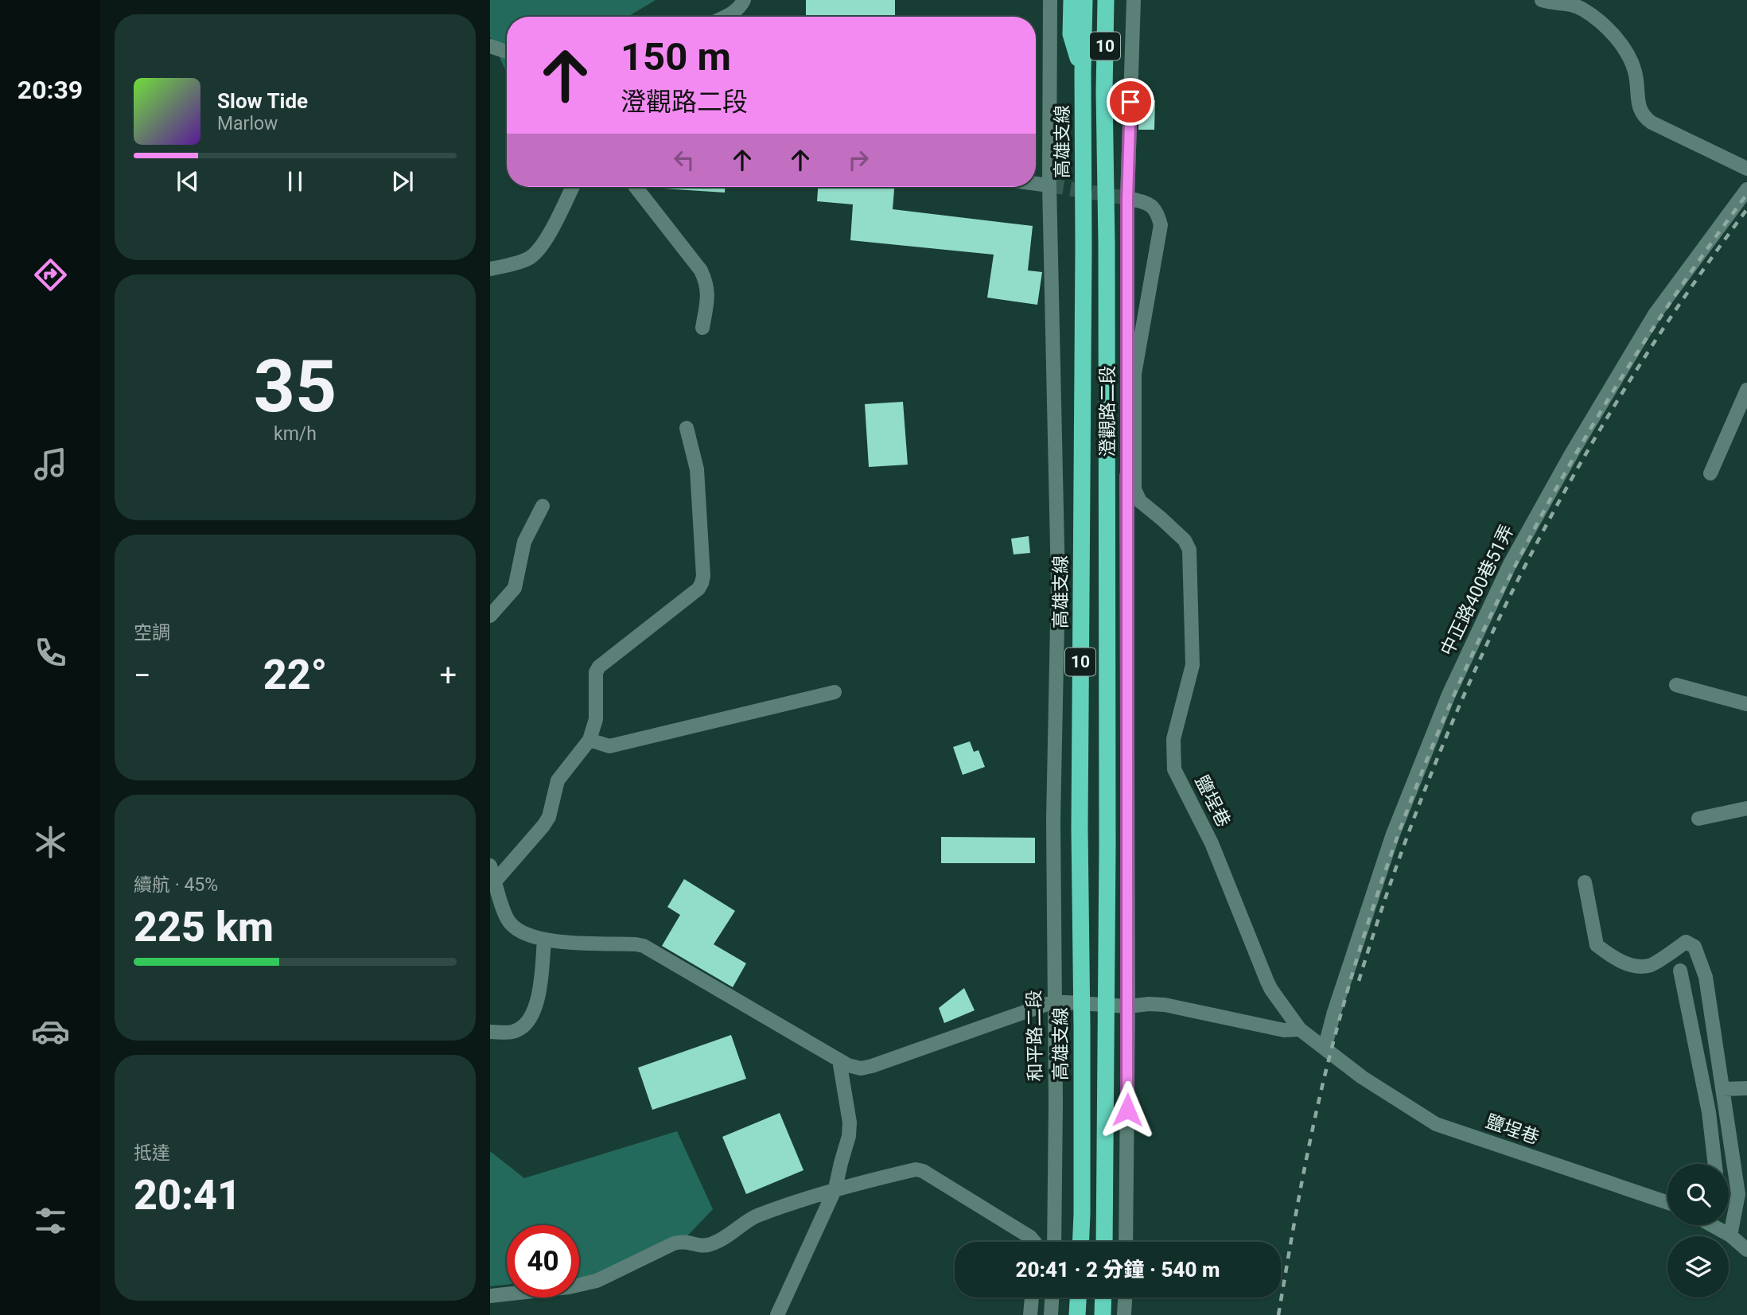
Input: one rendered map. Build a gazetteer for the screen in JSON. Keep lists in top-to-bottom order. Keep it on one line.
{"streets":{"highway":["10","高雄支線"],"street":["澄觀路二段","中正路400巷51弄","鹽埕巷","和平路二段"]},"crossings":[["澄觀路二段","鹽埕巷"],["中正路400巷51弄","鹽埕巷"]],"page":{"tabs":"20:39","turn":["150 m","澄觀路二段"],"song":["Slow Tide","Marlow"],"tile":[["35","km/h"],"空調",["續航 · 45%","225 km"],["抵達","20:41"]],"heat":["−","22°","+"],"limit":"40","trip":"20:41 · 2 分鐘 · 540 m"}}
